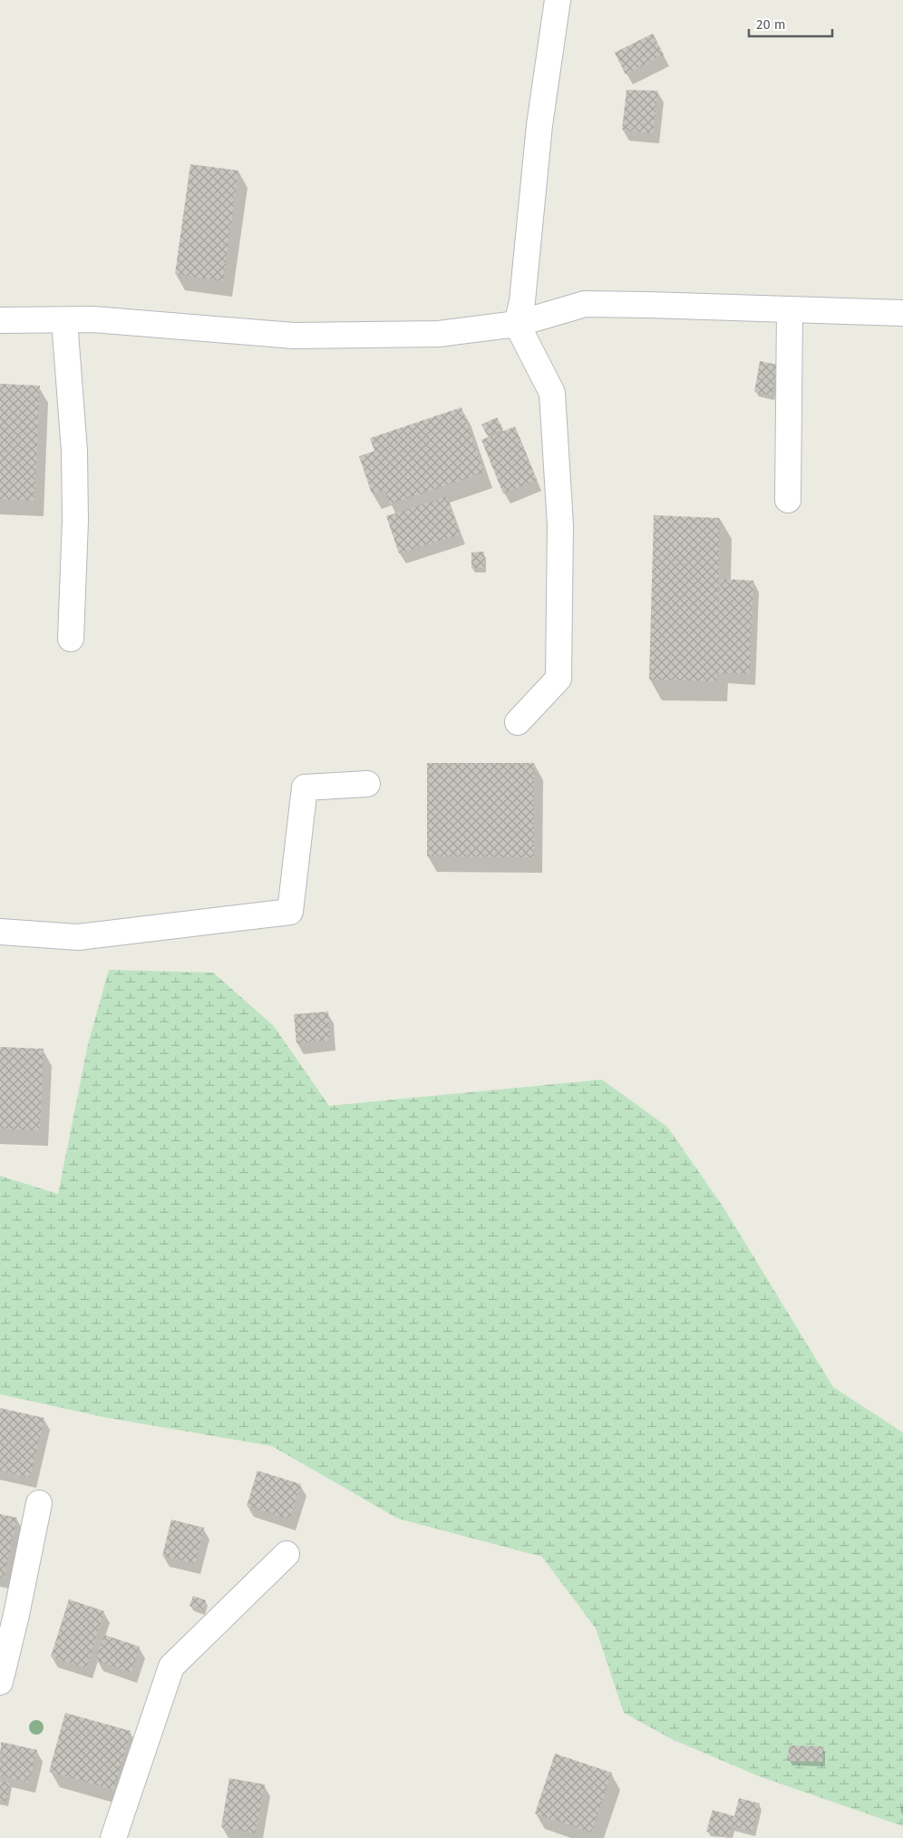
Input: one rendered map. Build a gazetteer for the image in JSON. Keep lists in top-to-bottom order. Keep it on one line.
{"scale_bar":"20 m"}
